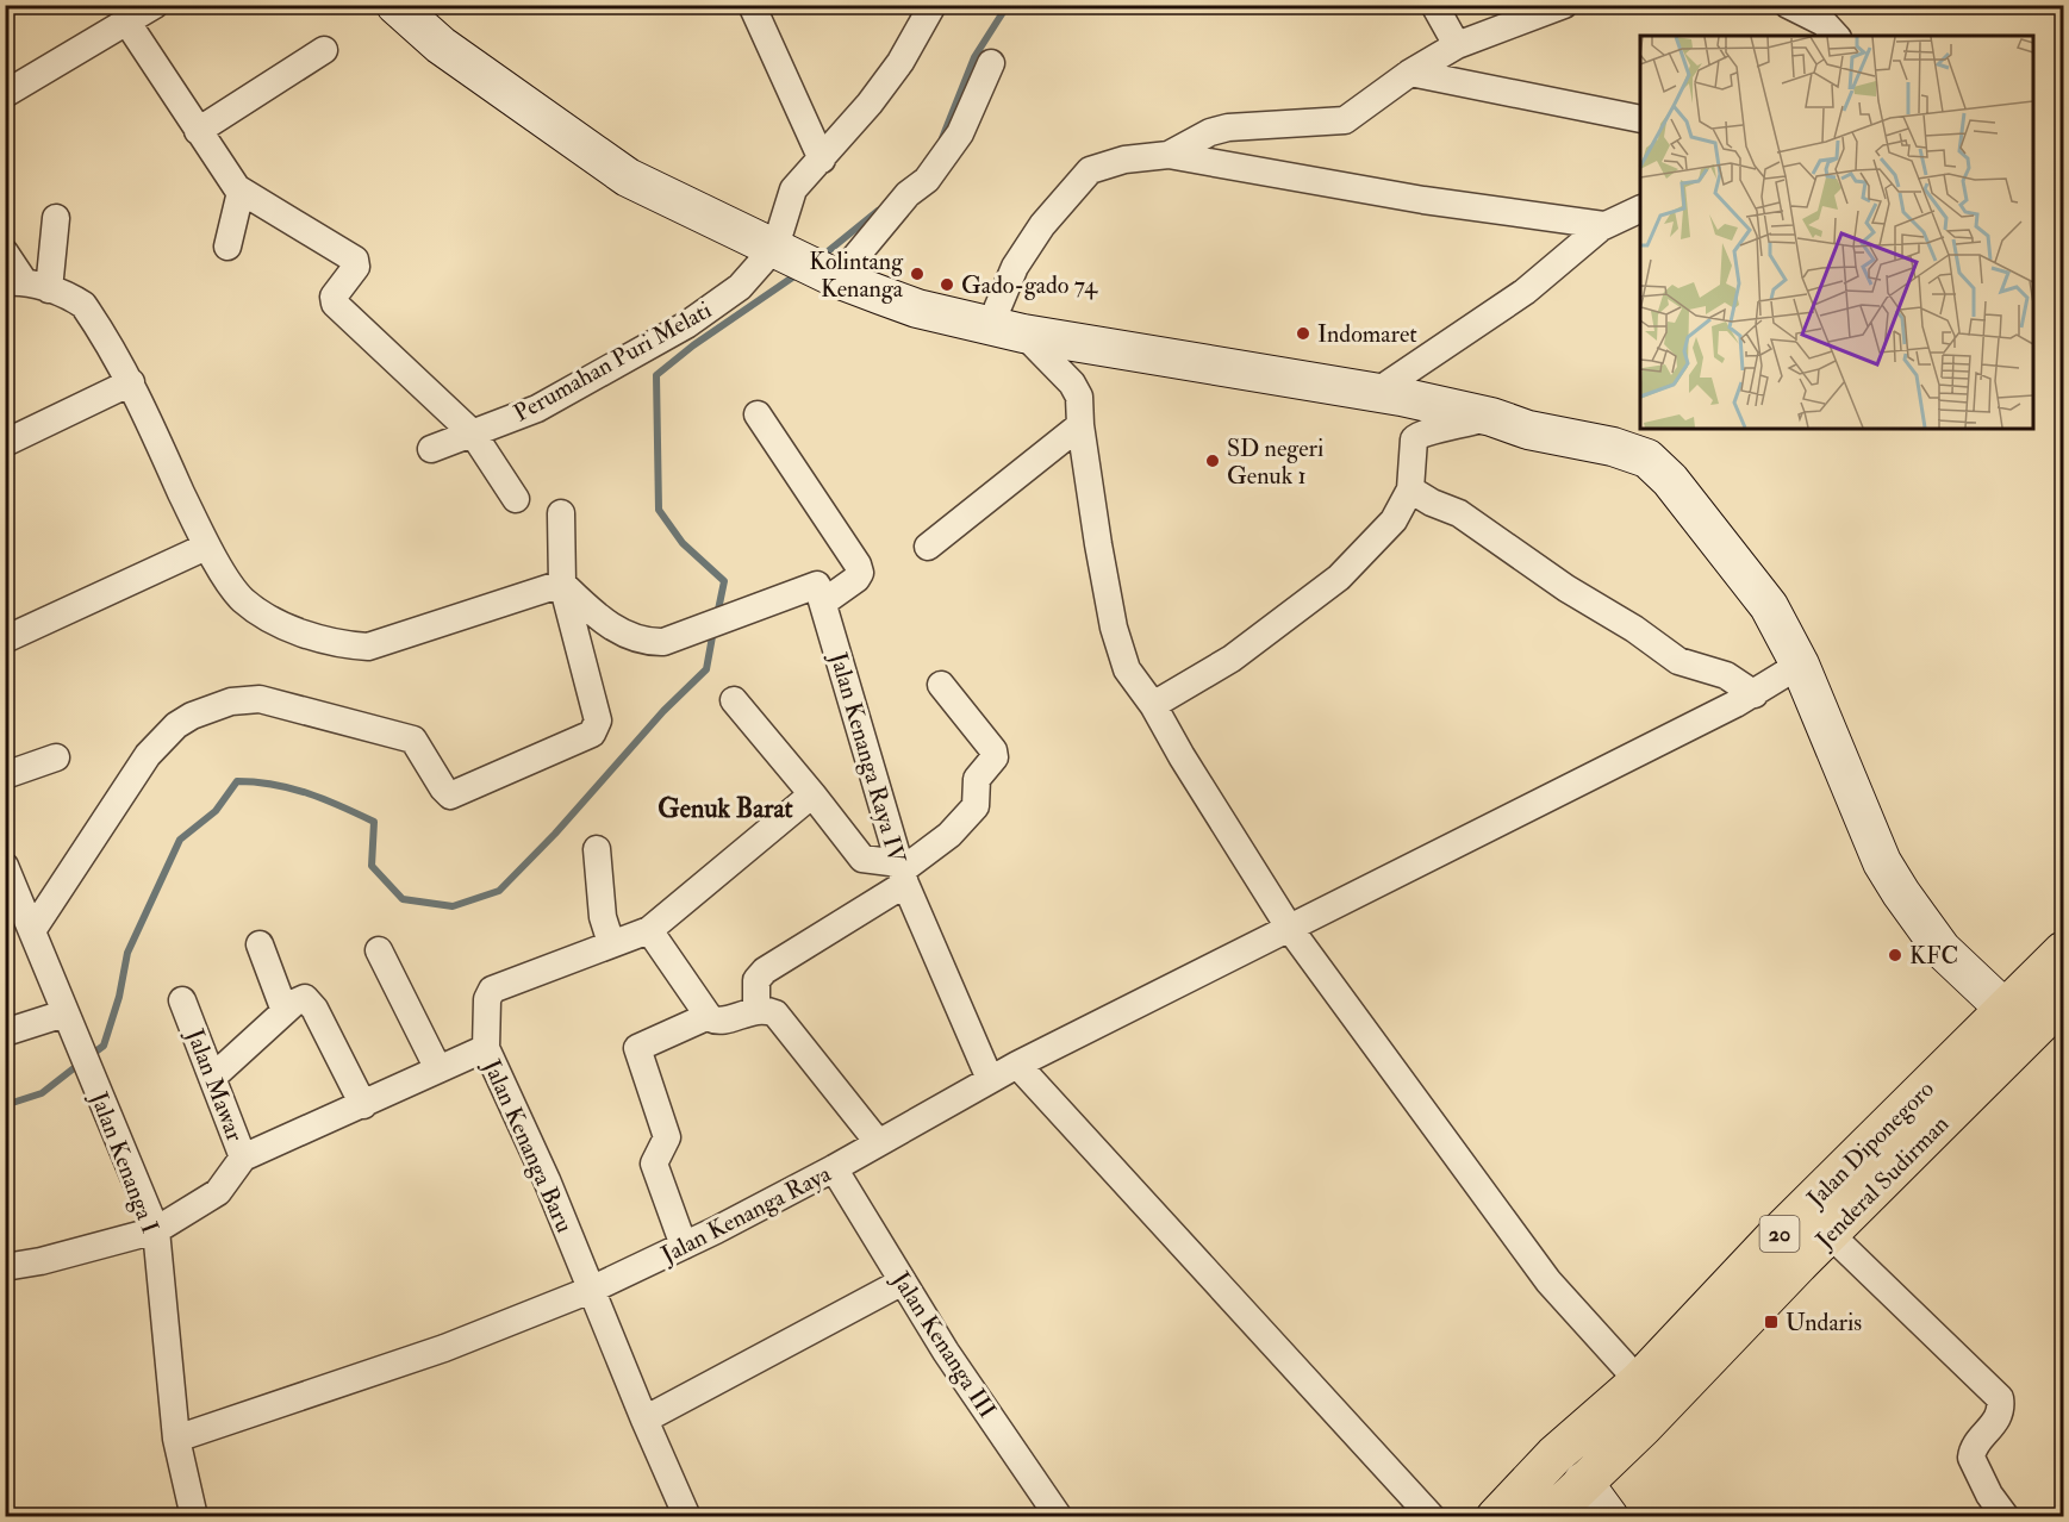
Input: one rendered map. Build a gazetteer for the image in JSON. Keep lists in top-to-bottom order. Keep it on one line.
{"streets":{"highway":["Jalan Diponegoro","Jenderal Sudirman","20"],"street":["Perumahan Puri Melati","Jalan Kenanga Raya IV","Jalan Mawar","Jalan Kenanga Baru","Jalan Kenanga I","Jalan Kenanga Raya","Jalan Kenanga III"]},"crossings":[["Jalan Kenanga Raya IV","Jalan Kenanga Raya"],["Jalan Mawar","Jalan Kenanga Baru"],["Jalan Mawar","Jalan Kenanga I"],["Jalan Diponegoro","Jenderal Sudirman"],["Jalan Kenanga Baru","Jalan Kenanga Raya"],["Jalan Kenanga I","Jalan Kenanga Raya"],["Jenderal Sudirman","20"],["Jalan Kenanga Raya","Jalan Kenanga III"]],"districts":["Genuk Barat"],"places":{"other":["Kolintang Kenanga","Gado-gado 74","Indomaret","SD negeri Genuk 1","KFC"],"transit":["Undaris"]}}
